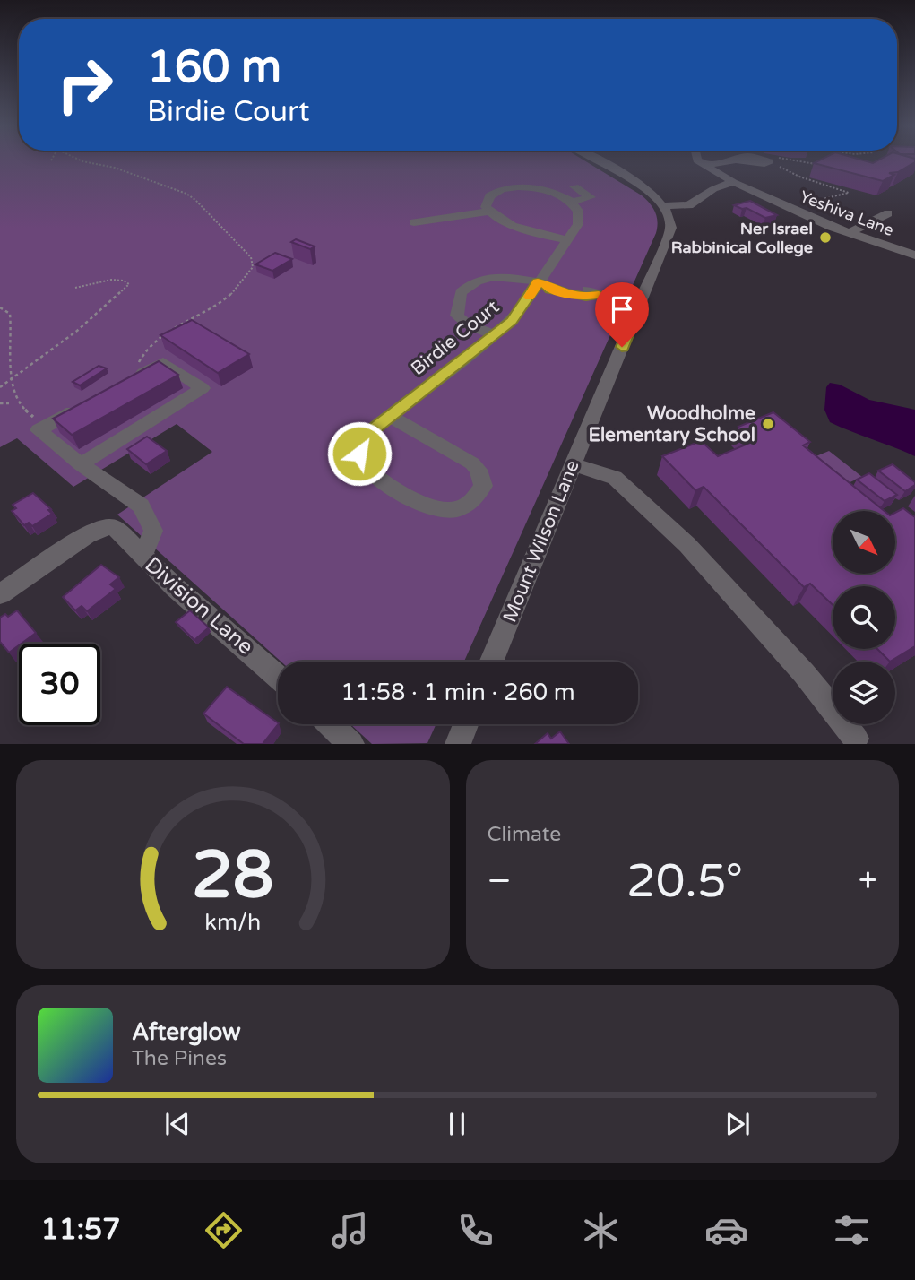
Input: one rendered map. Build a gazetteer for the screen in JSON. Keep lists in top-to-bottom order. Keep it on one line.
{"streets":{"street":["Yeshiva Lane","Birdie Court","Mount Wilson Lane","Division Lane"]},"places":["Ner Israel Rabbinical College","Woodholme Elementary School"],"north":"bottom right","page":{"turn":["160 m","Birdie Court"],"limit":"30","trip":"11:58 · 1 min · 260 m","tile":"Climate","heat":["−","20.5°","+"],"song":["Afterglow","The Pines"],"tabs":"11:57","gauge":["28","km/h"]}}
